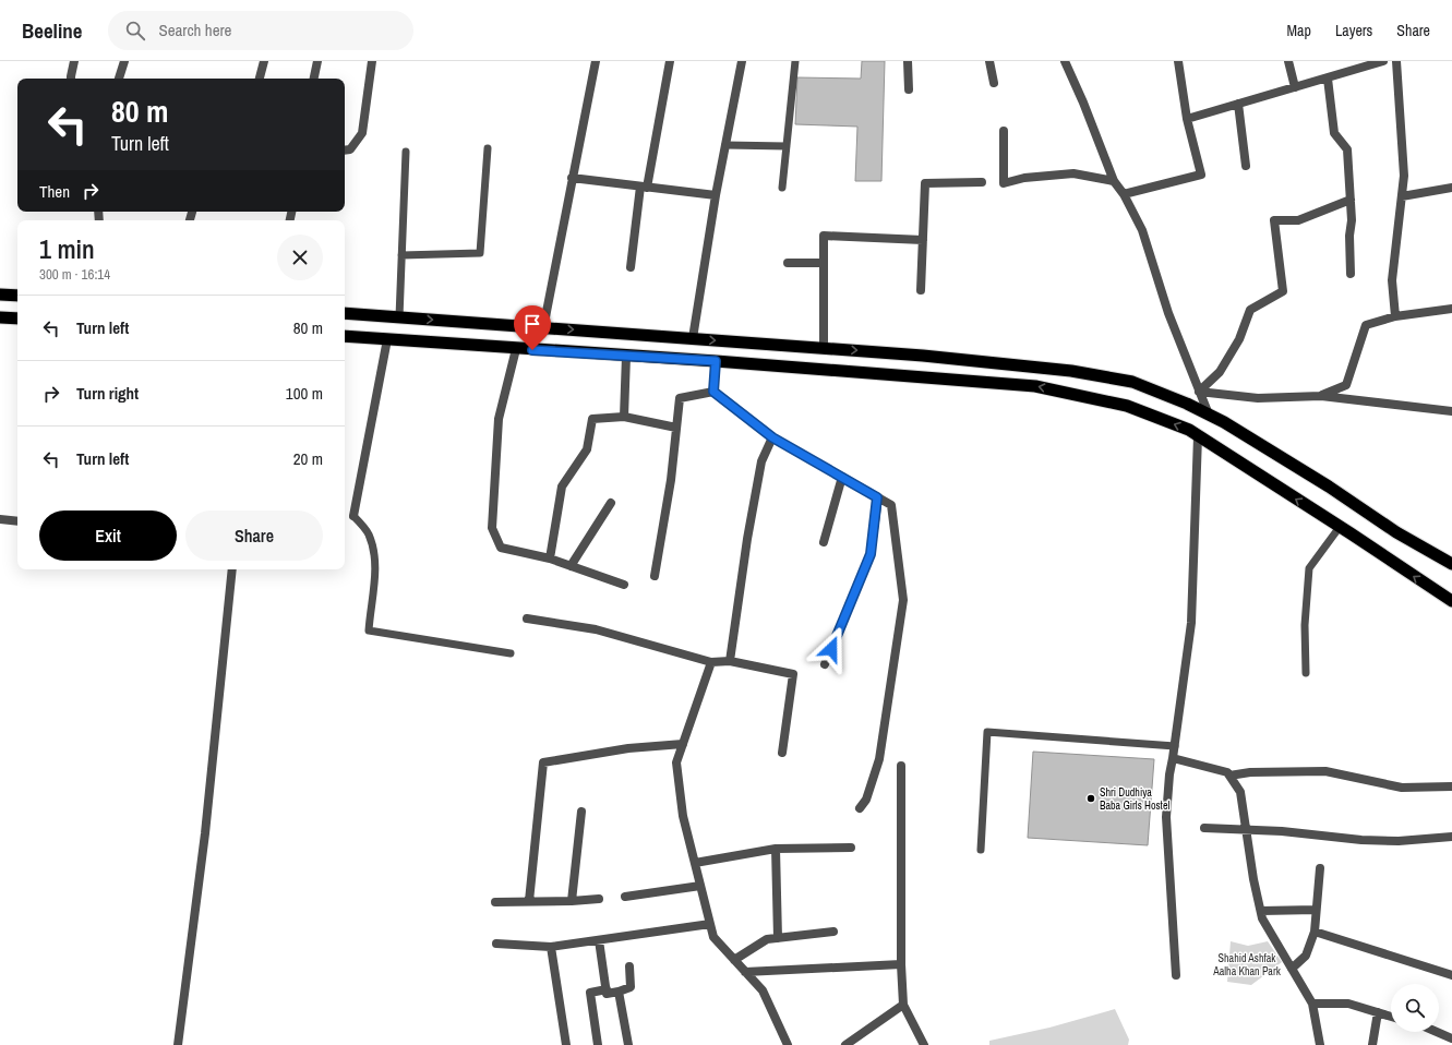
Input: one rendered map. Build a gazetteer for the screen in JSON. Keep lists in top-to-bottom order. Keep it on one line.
{"parks":["Shahid Ashfak Aalha Khan Park"],"places":["Shri Dudhiya Baba Girls Hostel"],"page":{"header":"Beeline","search":"Search here","nav":["Map","Layers","Share"],"turn":["80 m","Turn left"],"then":"Then","heading":["1 min","300 m · 16:14"],"list":[{"name":"Turn left","value":"80 m"},{"name":"Turn right","value":"100 m"},{"name":"Turn left","value":"20 m"}],"buttons":["Exit","Share"]}}
